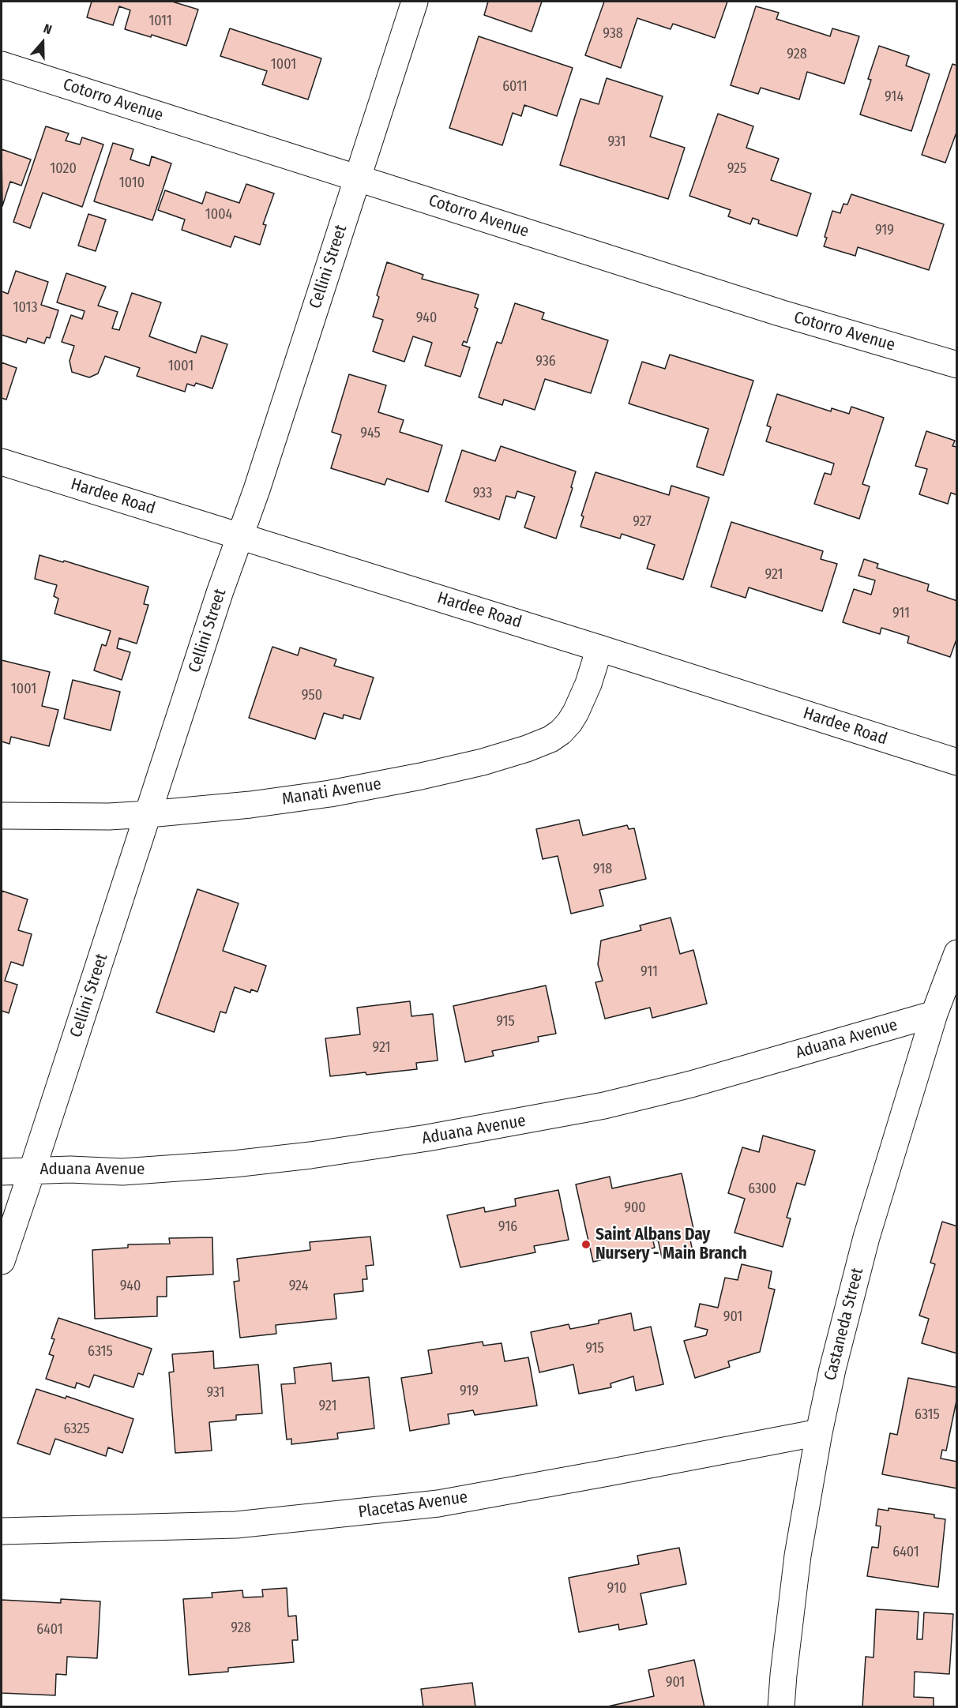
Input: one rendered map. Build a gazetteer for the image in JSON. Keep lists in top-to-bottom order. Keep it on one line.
{"streets":{"street":["Cotorro Avenue","Cellini Street","Hardee Road","Manati Avenue","Aduana Avenue","Castaneda Street","Placetas Avenue"]},"crossings":[["Cotorro Avenue","Cellini Street"],["Cellini Street","Hardee Road"],["Cellini Street","Manati Avenue"],["Cellini Street","Aduana Avenue"],["Hardee Road","Manati Avenue"],["Aduana Avenue","Castaneda Street"],["Castaneda Street","Placetas Avenue"]],"places":["Saint Albans Day Nursery - Main Branch"],"house_numbers":["1011","938","928","1001","6011","914","931","1020","925","1010","1004","919","1013","940","936","1001","945","933","927","921","911","1001","950","918","911","915","921","6300","900","916","940","924","901","915","6315","919","931","921","6315","6325","6401","910","928","6401","901"],"north":"top"}
